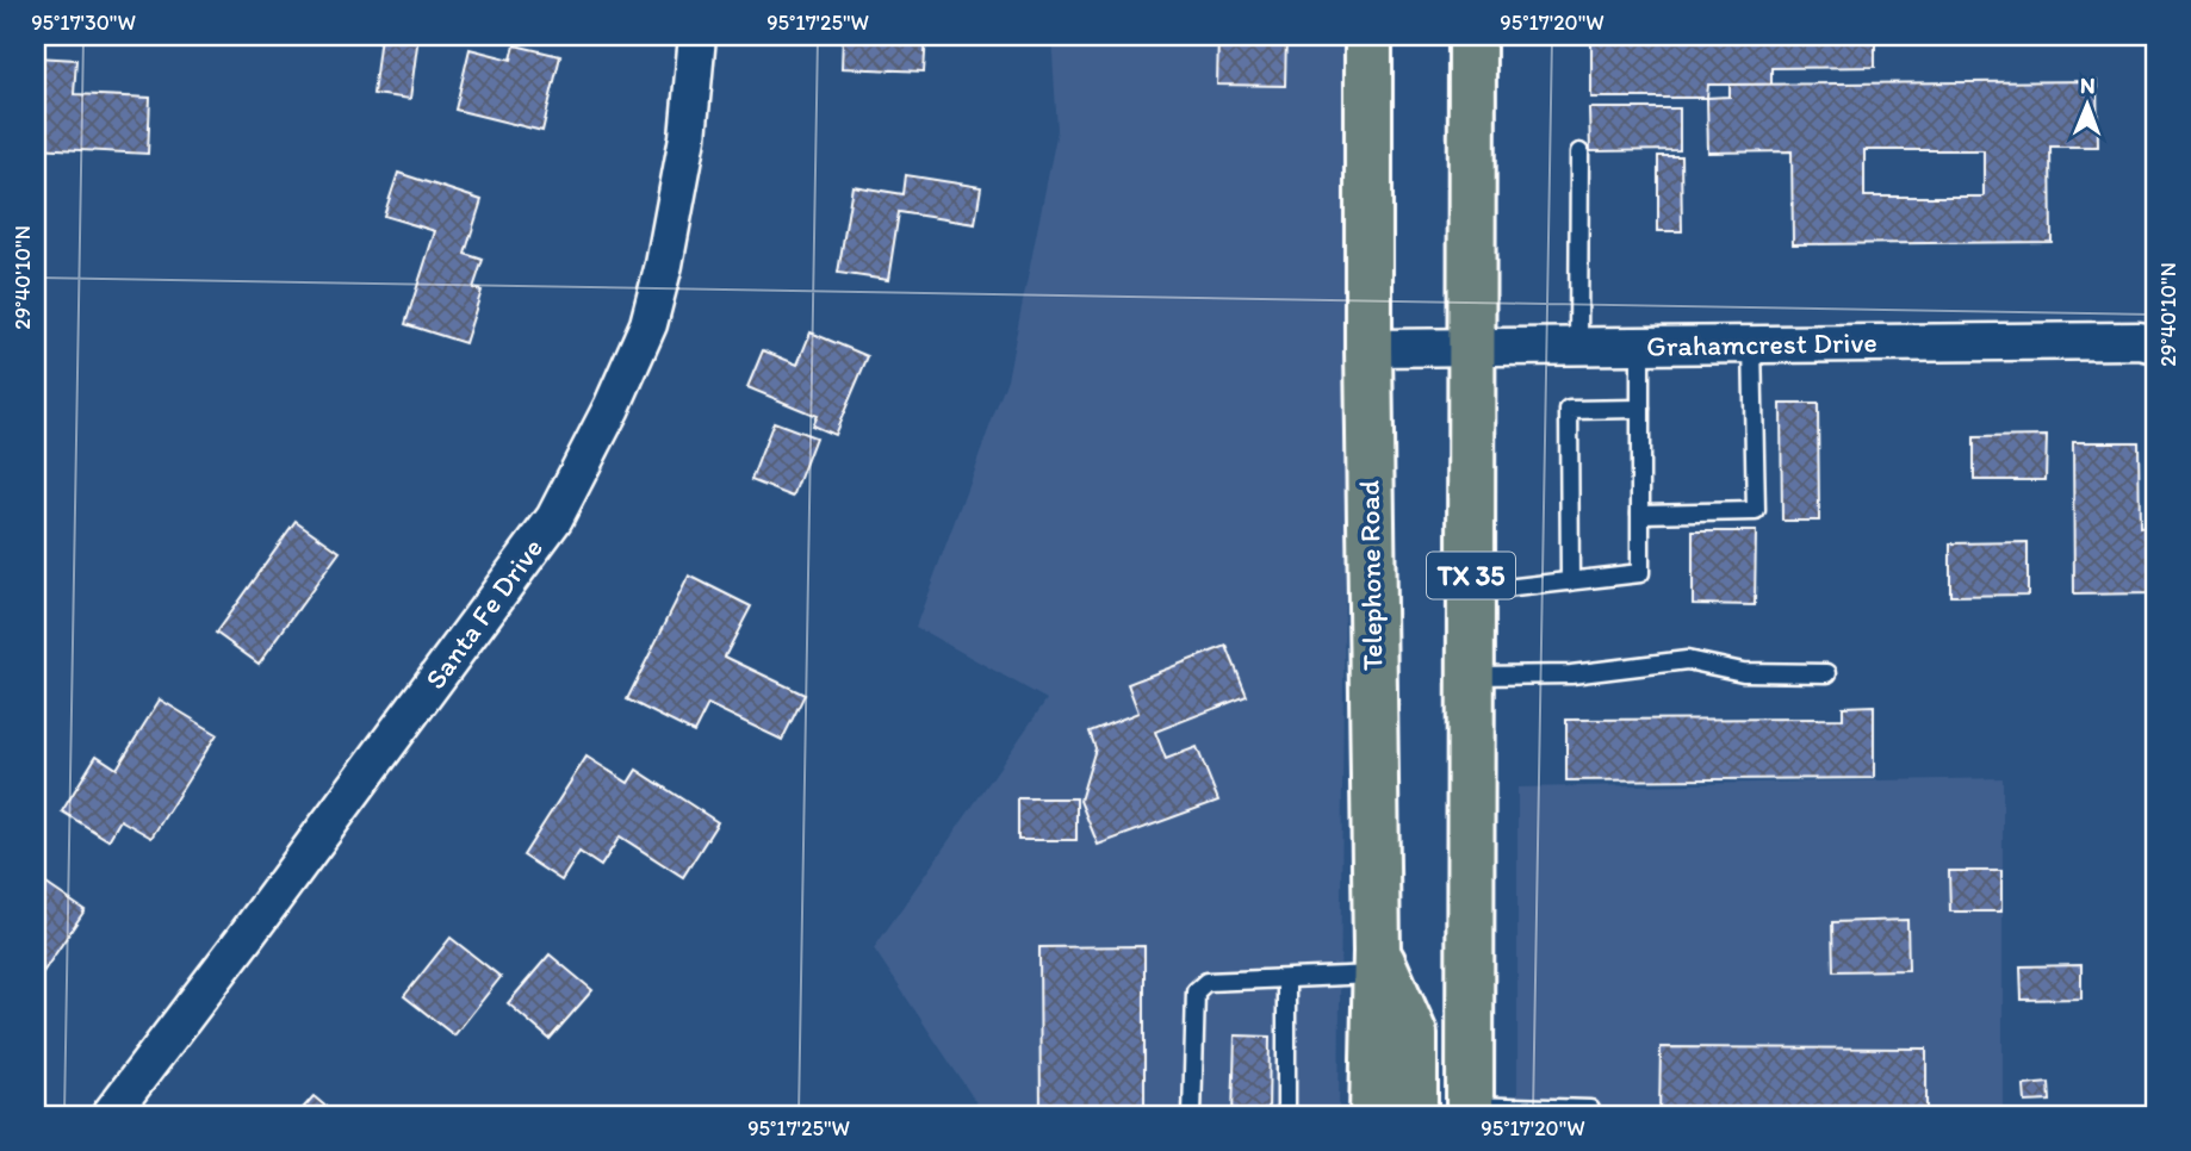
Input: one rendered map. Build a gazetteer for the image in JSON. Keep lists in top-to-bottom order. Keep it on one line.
{"streets":{"main road":["Telephone Road","TX 35"],"street":["Grahamcrest Drive","Santa Fe Drive"]},"crossings":[["Grahamcrest Drive","Telephone Road"],["Grahamcrest Drive","TX 35"]],"north":"top","coordinates":["95°17'30\"W","95°17'25\"W","95°17'20\"W","29°40'10\"N"]}
